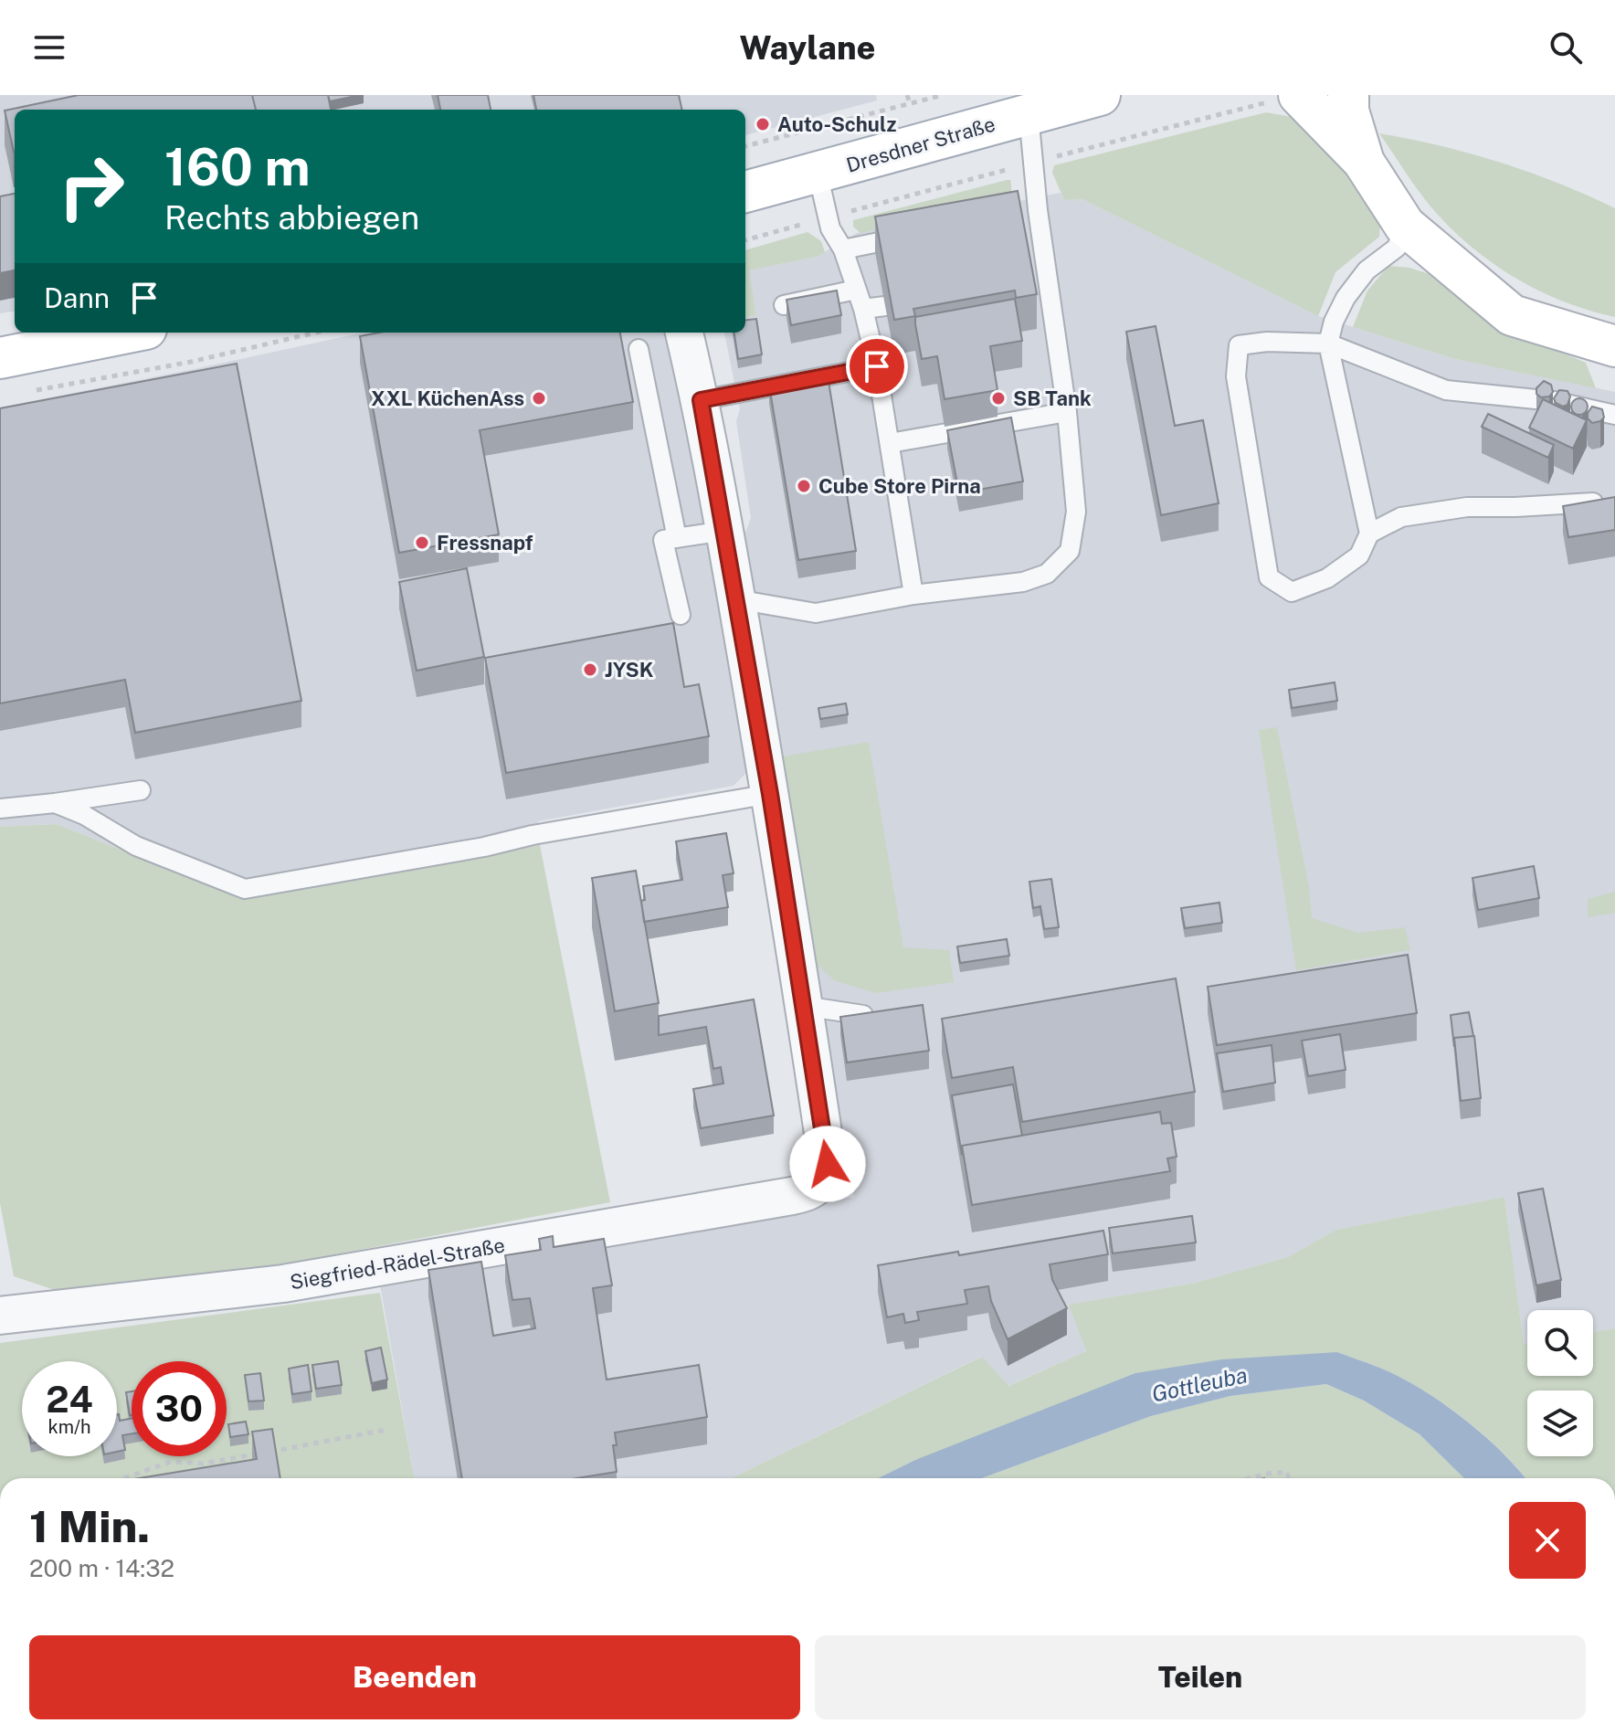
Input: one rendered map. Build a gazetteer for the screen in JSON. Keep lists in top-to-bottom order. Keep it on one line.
{"streets":{"main road":["Dresdner Straße"],"street":["Siegfried-Rädel-Straße"]},"water":["Gottleuba"],"places":["Auto-Schulz","XXL KüchenAss","SB Tank","Cube Store Pirna","Fressnapf","JYSK"],"page":{"header":"Waylane","turn":["160 m","Rechts abbiegen"],"then":"Dann","speed":"24 km/h","limit":"30","heading":["1 Min.","200 m · 14:32"],"buttons":["Beenden","Teilen"]}}
